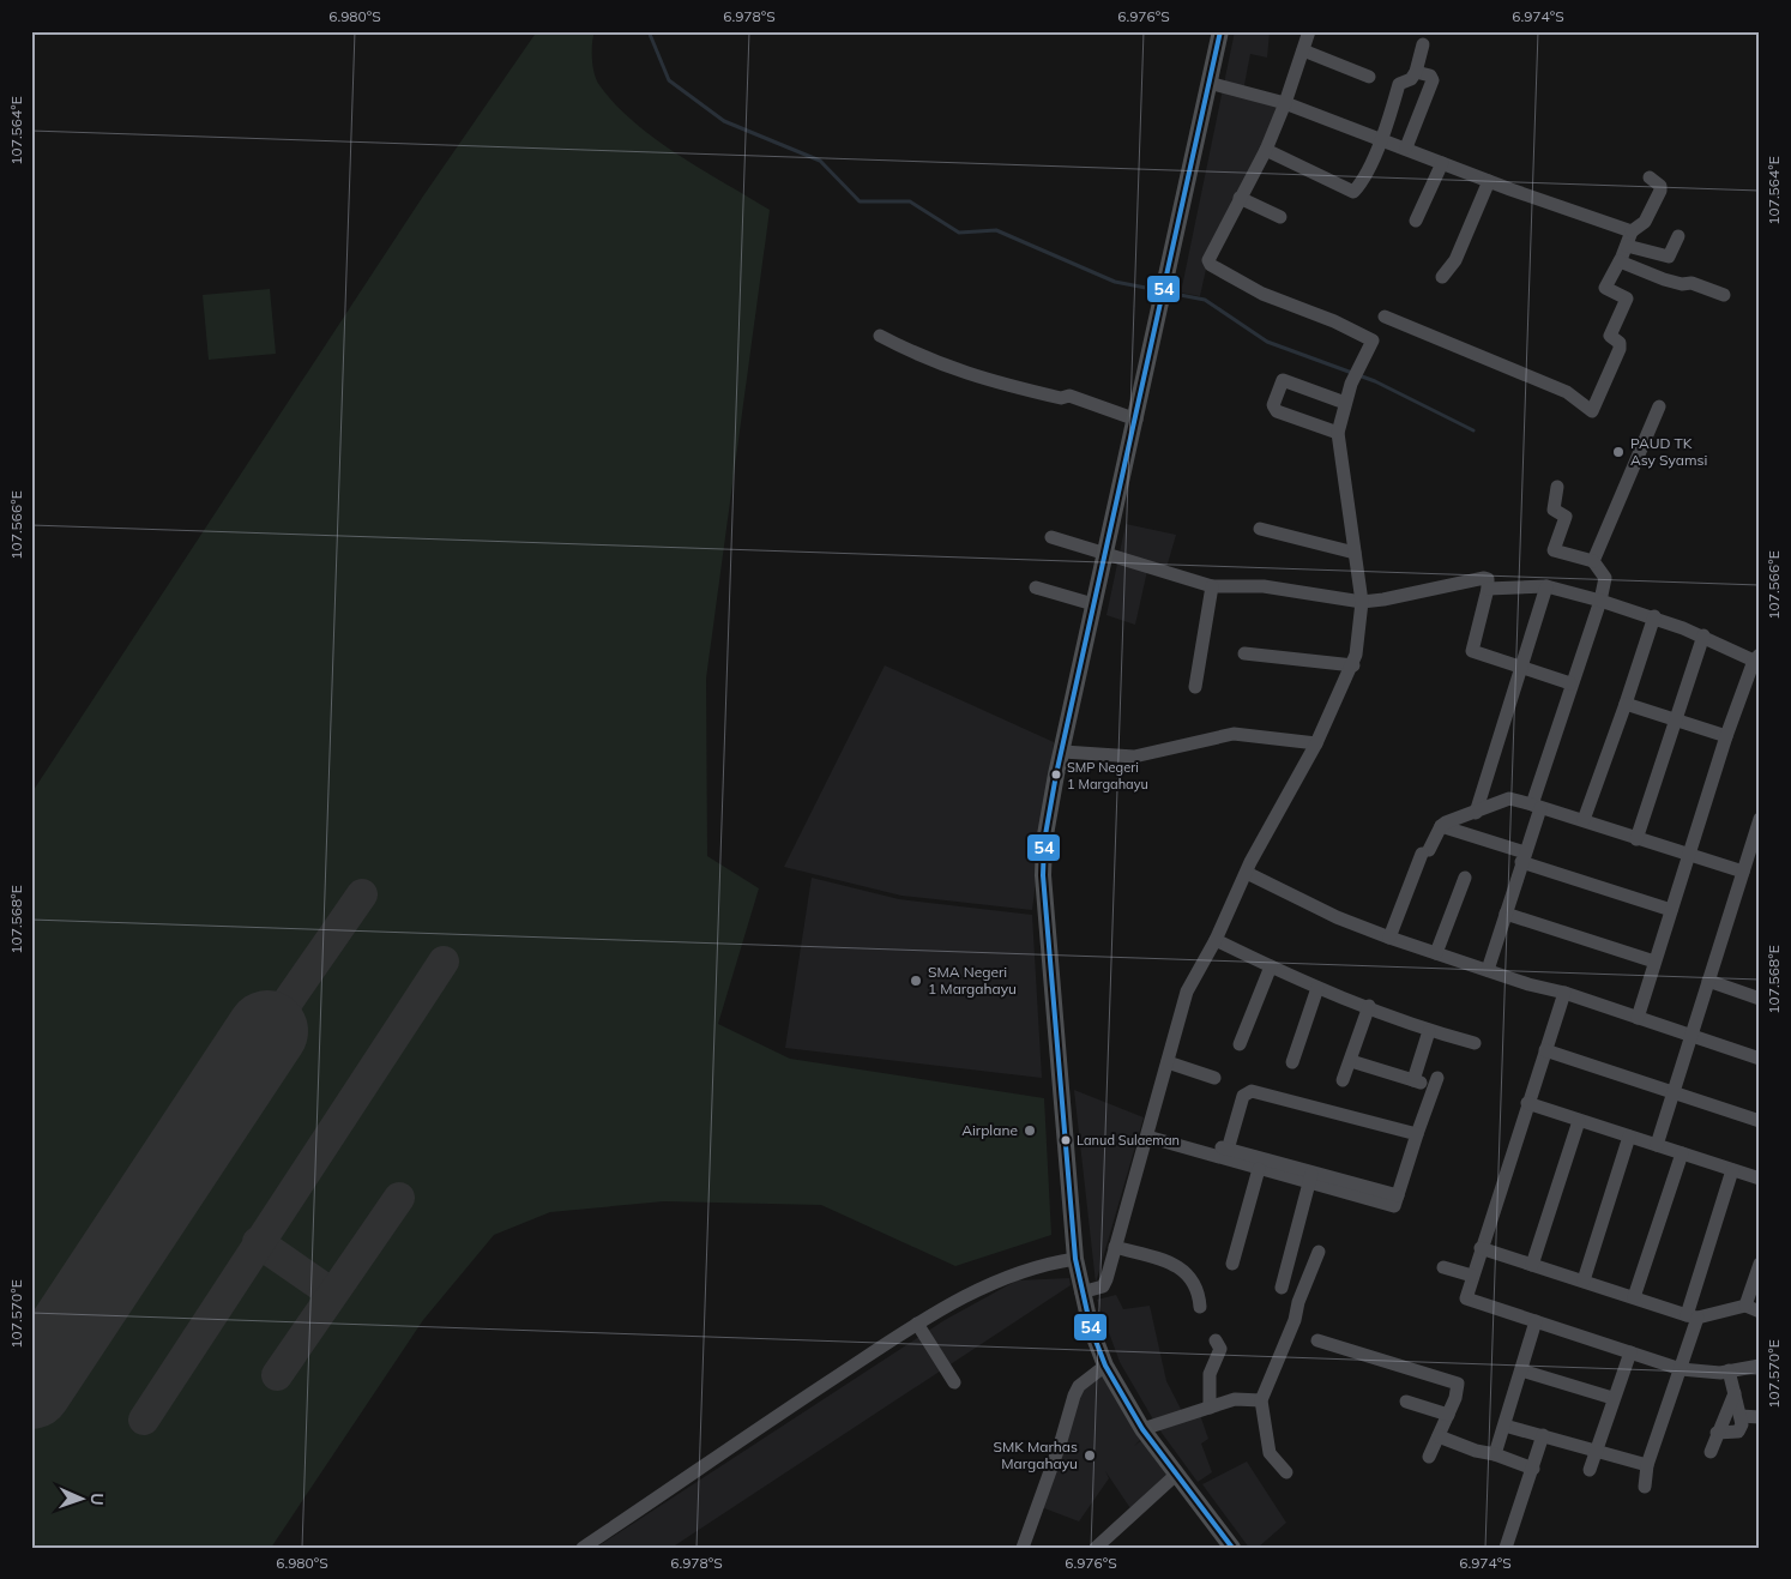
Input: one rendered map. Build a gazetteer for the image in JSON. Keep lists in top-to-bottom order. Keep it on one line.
{"places":["PAUD TK Asy Syamsi","SMP Negeri 1 Margahayu","SMA Negeri 1 Margahayu","Airplane","Lanud Sulaeman","SMK Marhas Margahayu"],"lines":["transit line 54"],"north":"right","coordinates":["6.980°S","6.978°S","6.976°S","6.974°S","107.564°E","107.566°E","107.568°E","107.570°E"]}
